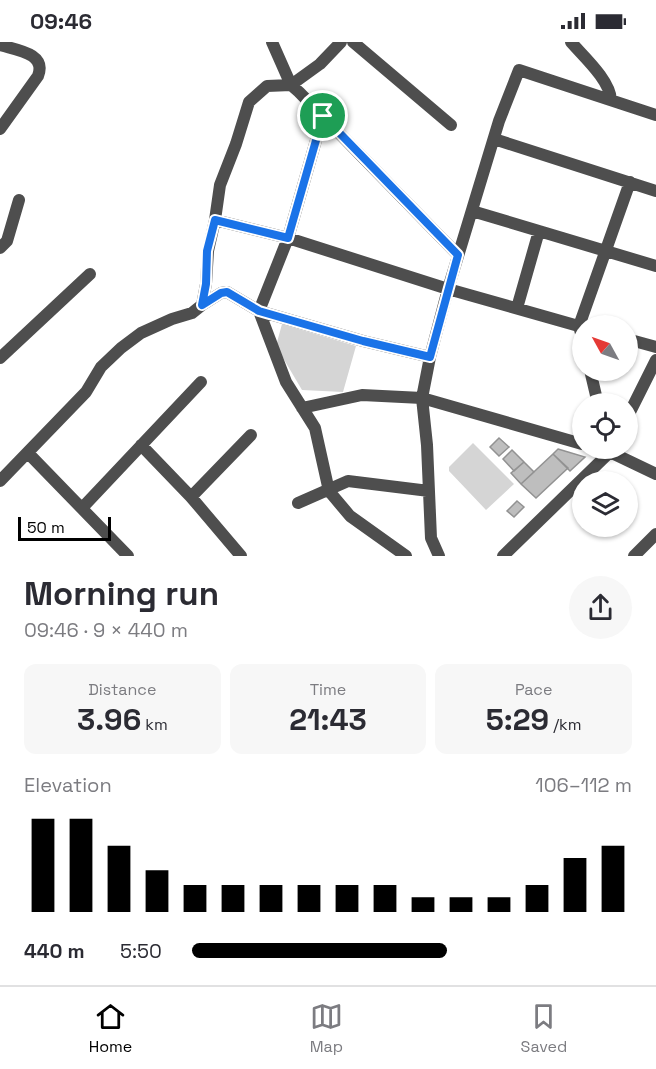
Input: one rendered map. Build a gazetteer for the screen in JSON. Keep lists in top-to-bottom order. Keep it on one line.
{"scale_bar":"50 m","north":"top left","page":{"status":"09:46","scale":"50 m","heading":["Morning run","09:46 · 9 × 440 m"],"stats":[["Distance","3.96 km"],["Time","21:43"],["Pace","5:29 /km"]],"chart":["Elevation","106–112 m"],"list":[{"name":"440 m","note":"5:50"}],"tabs":["Home","Map","Saved"]}}
